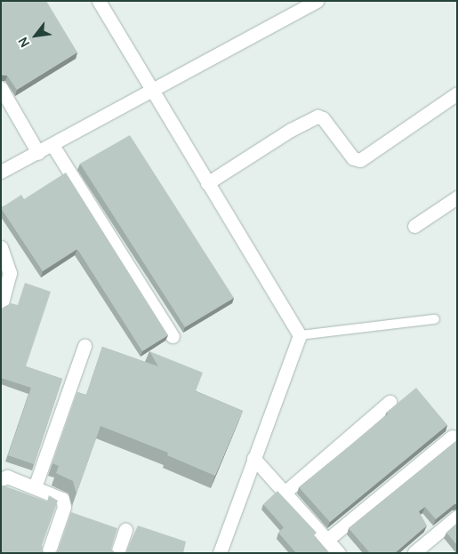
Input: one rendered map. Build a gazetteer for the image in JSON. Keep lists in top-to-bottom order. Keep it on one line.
{"north":"bottom left"}
